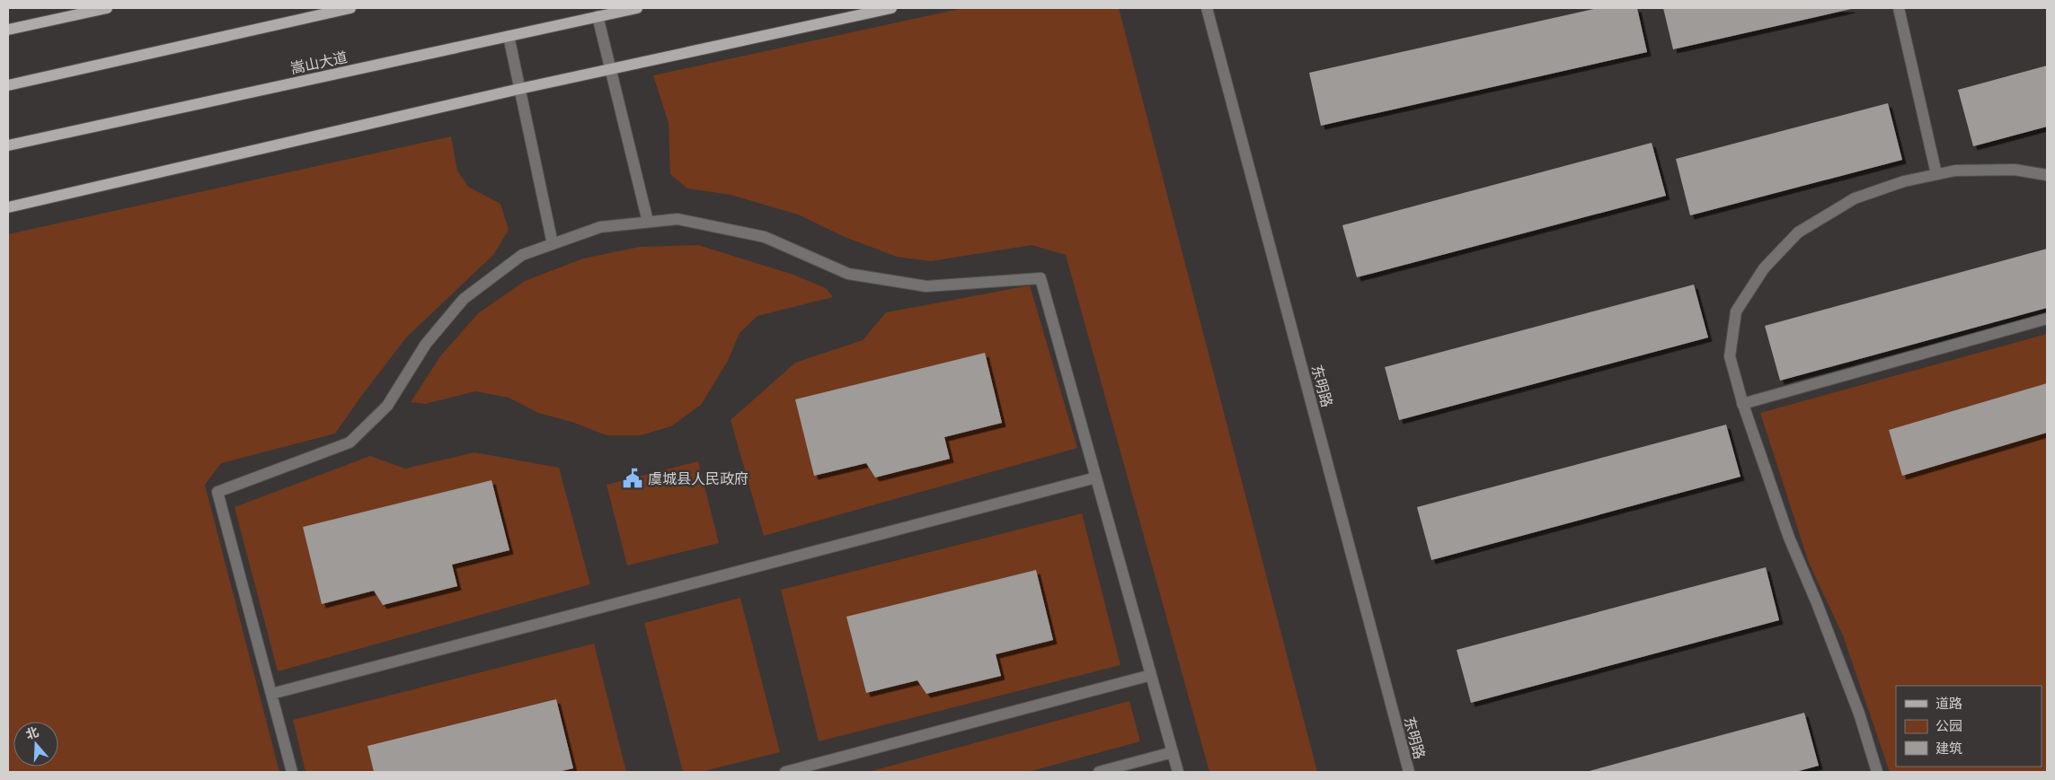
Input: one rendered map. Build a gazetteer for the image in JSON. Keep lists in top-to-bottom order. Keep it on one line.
{"streets":{"main road":["嵩山大道"],"street":["东明路"]},"places":{"public building":["虞城县人民政府"]},"legend":["道路","公园","建筑"],"north":"top"}
